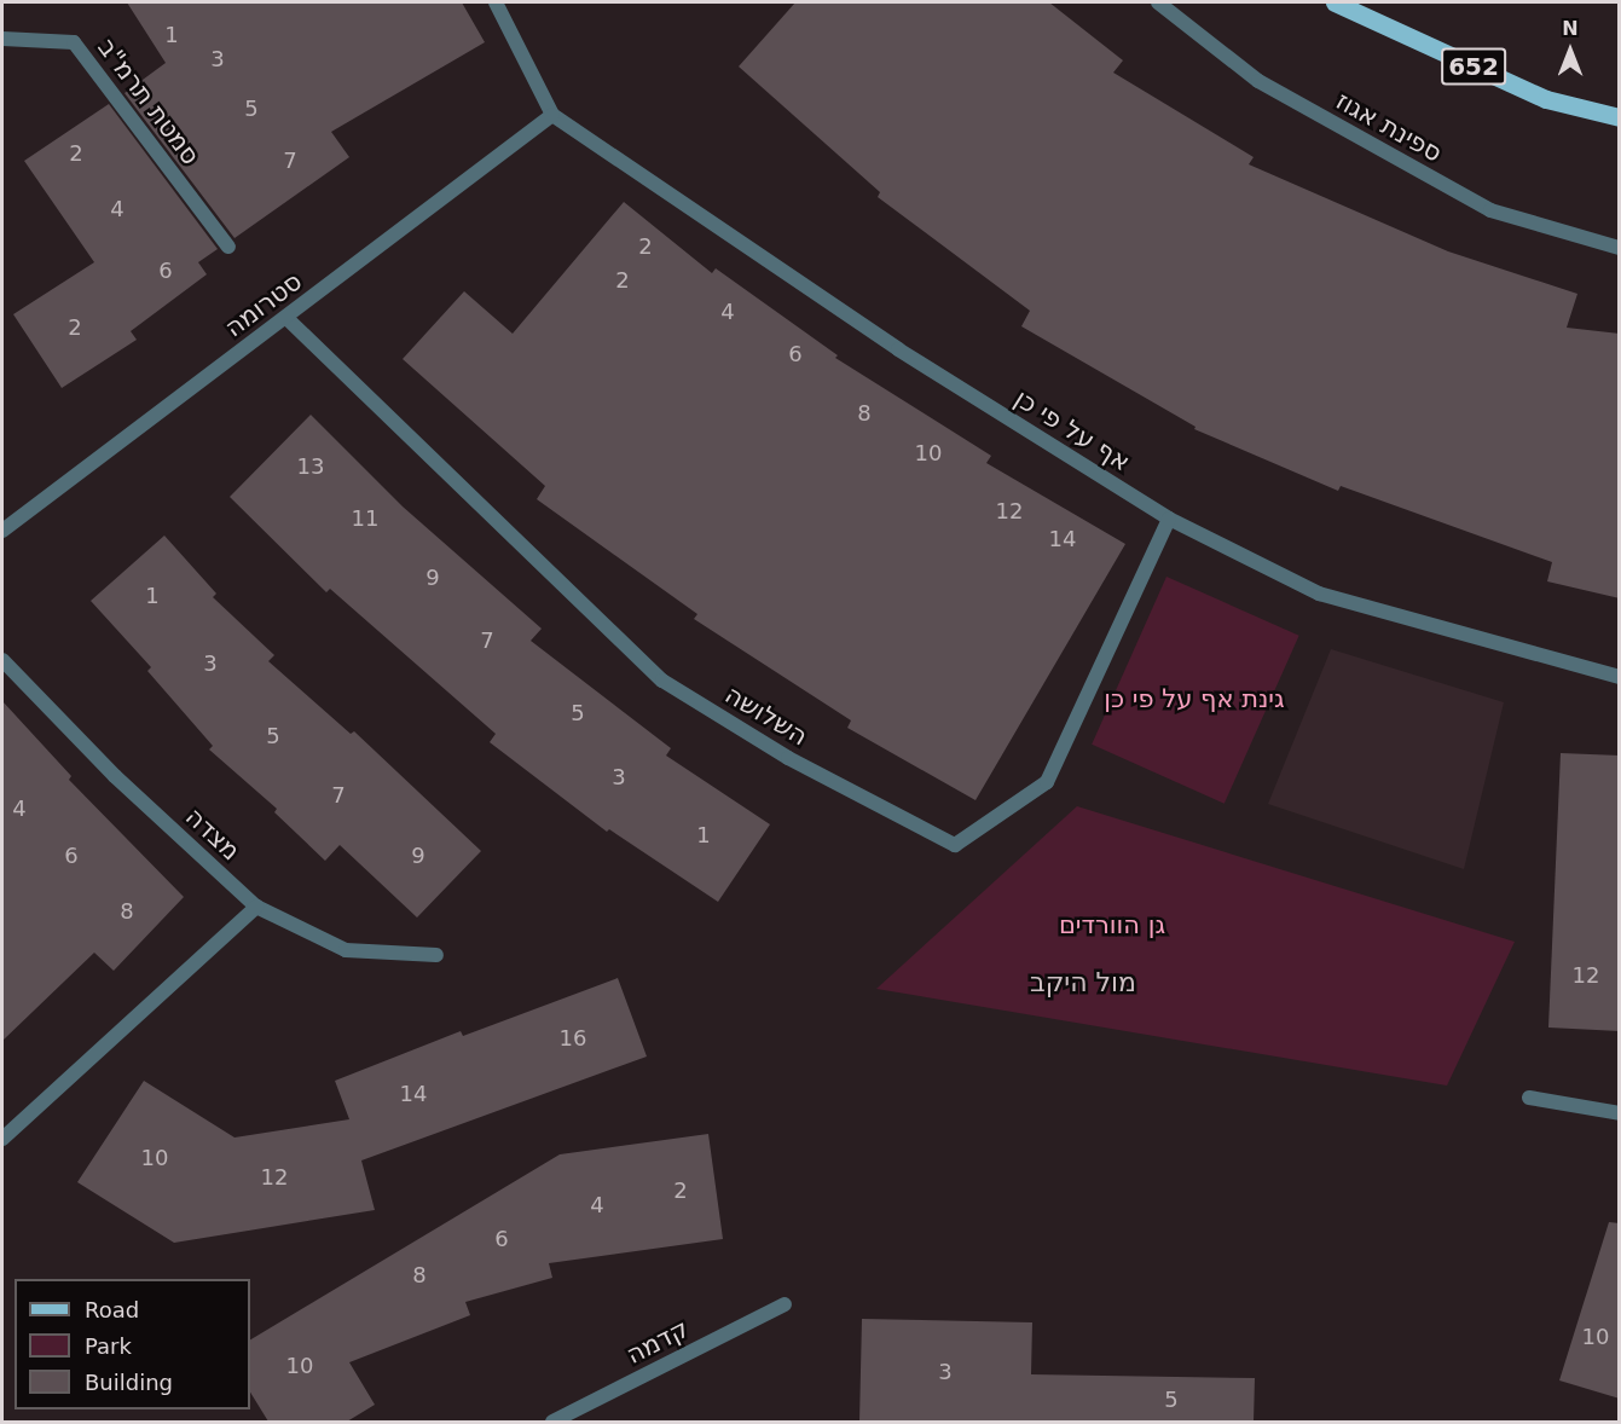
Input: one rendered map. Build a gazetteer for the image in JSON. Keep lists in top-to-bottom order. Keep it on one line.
{"streets":{"main road":["652"],"street":["סמטת תרמ\"ב","ספינת אגוז","סטרומה","אף על פי כן","השלושה","מצדה","קדמה"]},"crossings":[["סטרומה","אף על פי כן"],["סטרומה","השלושה"],["אף על פי כן","השלושה"]],"districts":["מול היקב"],"parks":["גינת אף על פי כן","גן הוורדים"],"house_numbers":["1","3","5","2","7","4","2","6","2","4","2","6","8","10","13","12","11","14","9","1","7","3","5","5","3","7","4","1","6","9","8","12","16","14","10","12","2","4","6","8","10","10","3","5"],"legend":["Road","Park","Building"],"north":"top"}
